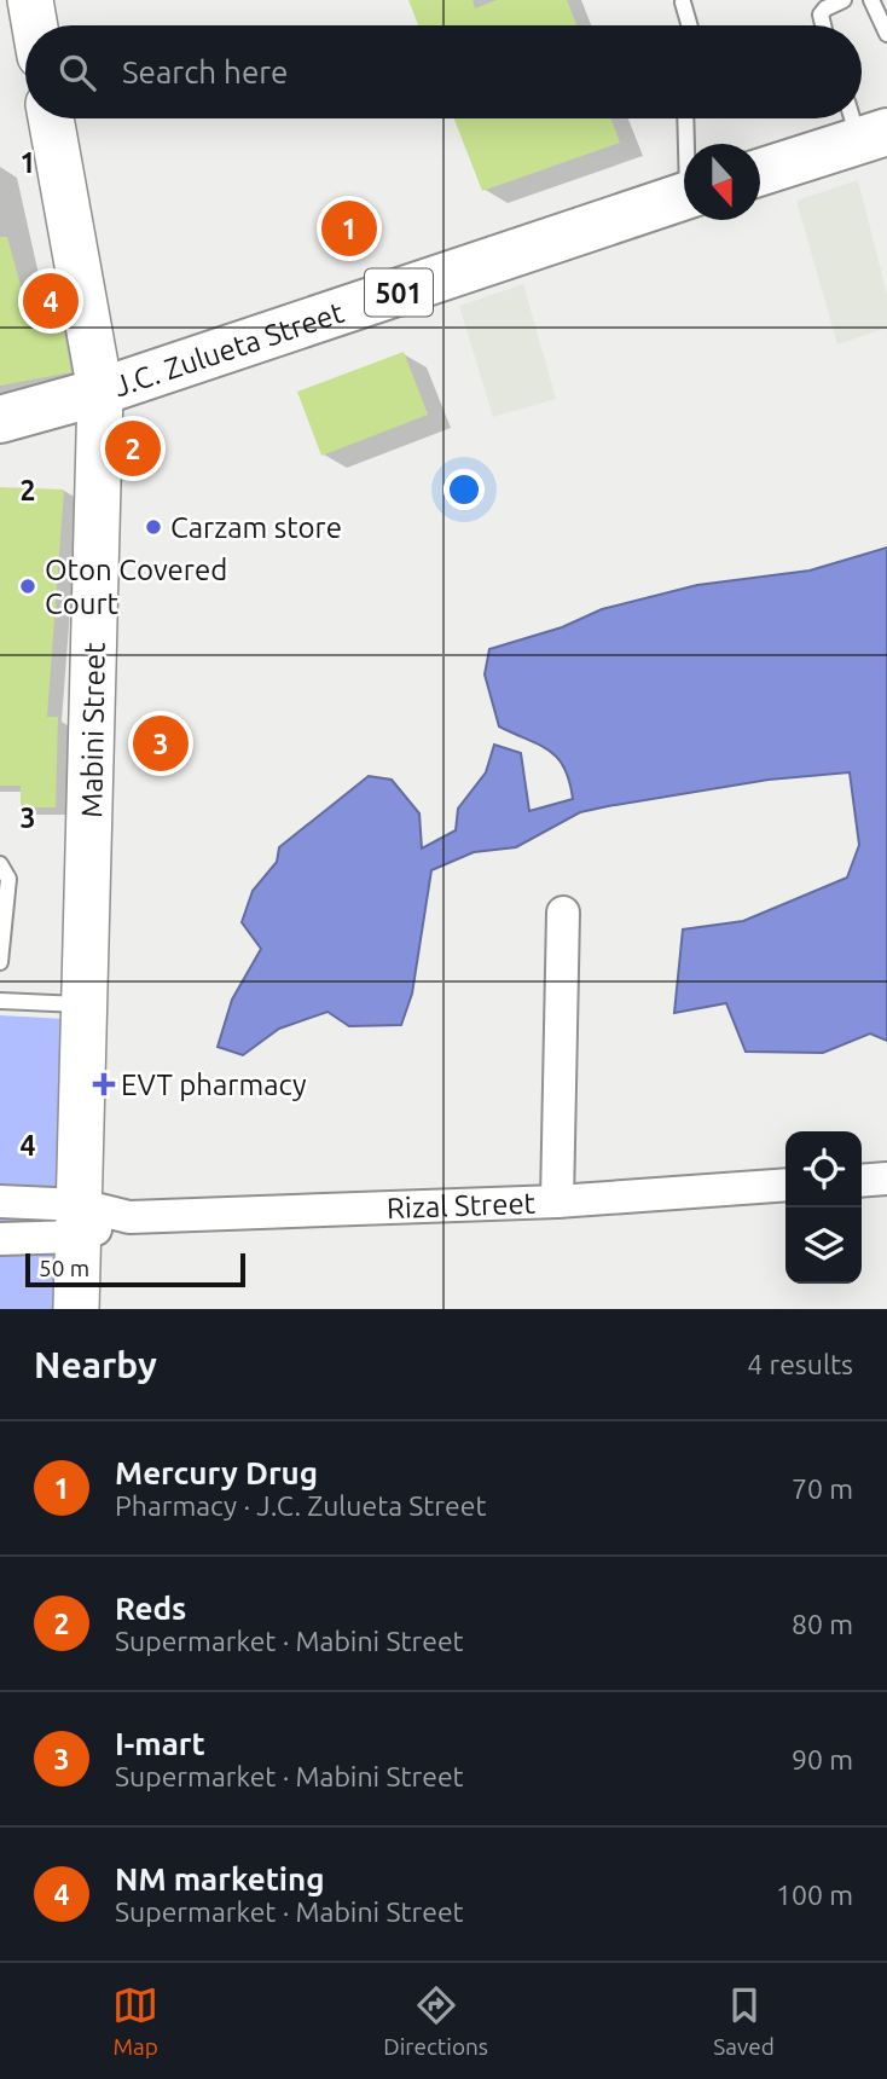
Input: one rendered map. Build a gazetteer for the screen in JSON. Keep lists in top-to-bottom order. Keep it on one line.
{"streets":{"main road":["501","J.C. Zulueta Street"],"street":["Mabini Street","Rizal Street"]},"crossings":[["J.C. Zulueta Street","Mabini Street"],["Mabini Street","Rizal Street"]],"places":{"other":["Carzam store","Oton Covered Court"],"health":["EVT pharmacy"]},"scale_bar":"50 m","north":"bottom","page":{"search":"Search here","pins":["1","4","2","3"],"scale":"50 m","heading":["Nearby","4 results"],"list":[{"mark":"1","name":"Mercury Drug","note":"Pharmacy · J.C. Zulueta Street","value":"70 m"},{"mark":"2","name":"Reds","note":"Supermarket · Mabini Street","value":"80 m"},{"mark":"3","name":"I-mart","note":"Supermarket · Mabini Street","value":"90 m"},{"mark":"4","name":"NM marketing","note":"Supermarket · Mabini Street","value":"100 m"}],"nav":["Map","Directions","Saved"]},"grid":{"rows":["1","2","3","4"]}}
